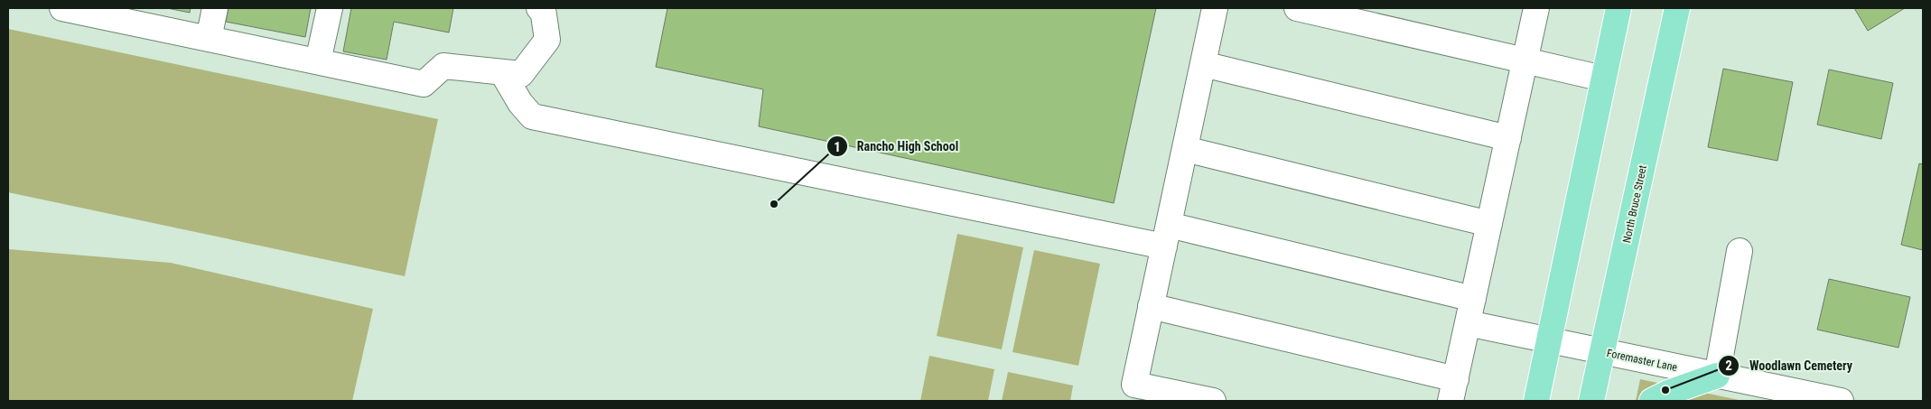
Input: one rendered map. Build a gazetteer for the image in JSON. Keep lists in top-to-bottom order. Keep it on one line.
{"streets":{"main road":["North Bruce Street"],"street":["Foremaster Lane"]},"crossings":[["North Bruce Street","Foremaster Lane"]],"places":["Rancho High School","Woodlawn Cemetery"]}
